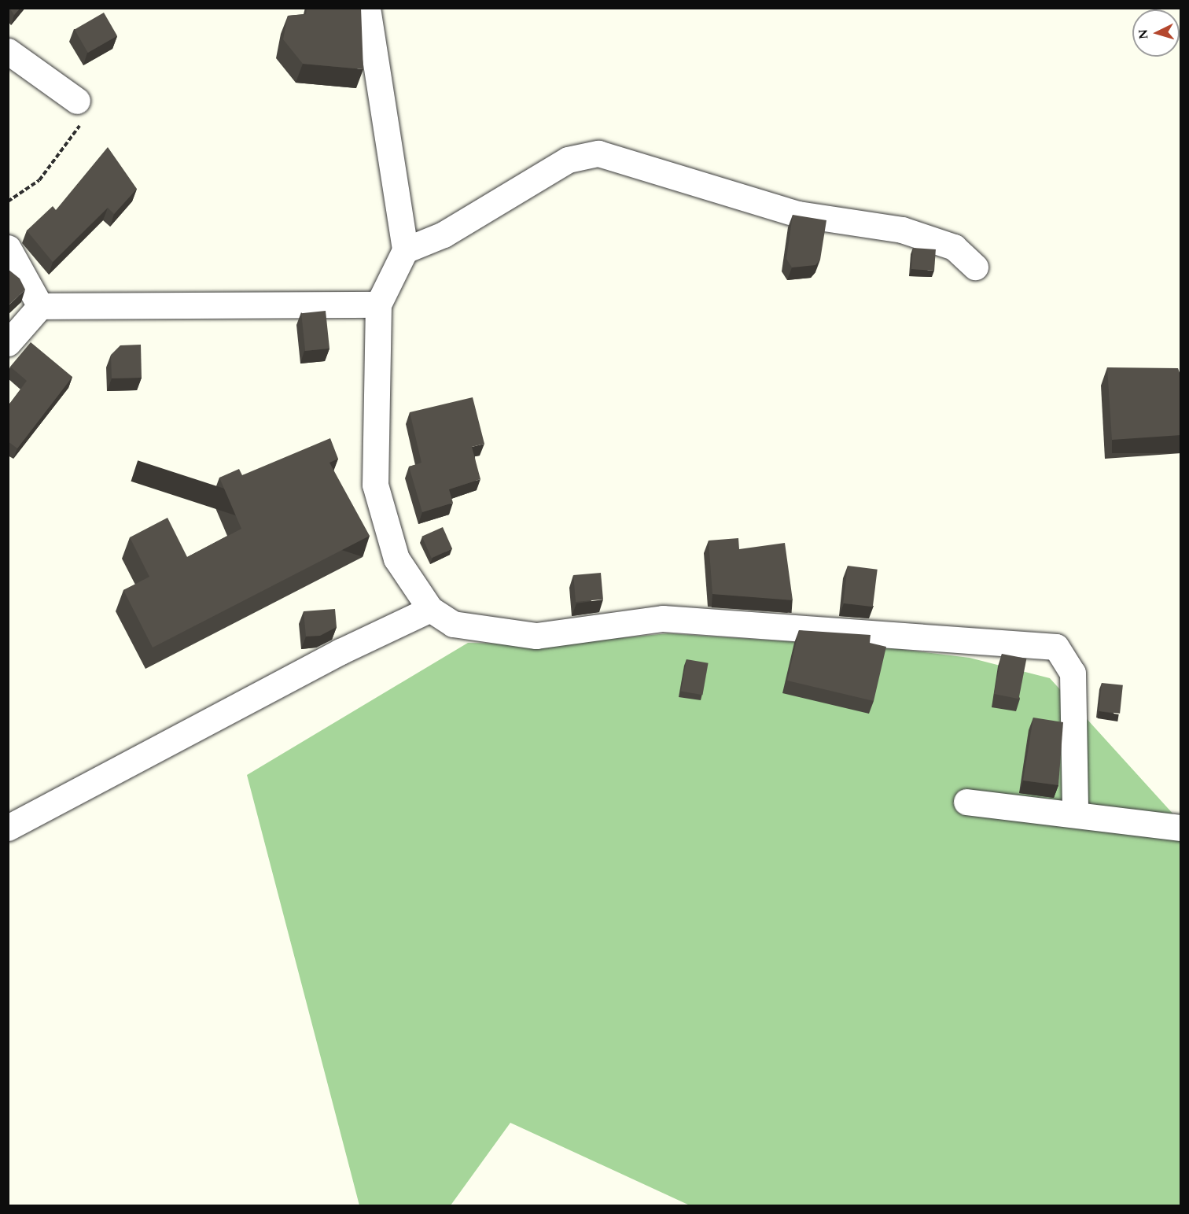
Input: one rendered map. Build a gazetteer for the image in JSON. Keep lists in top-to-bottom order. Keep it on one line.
{"north":"left"}
